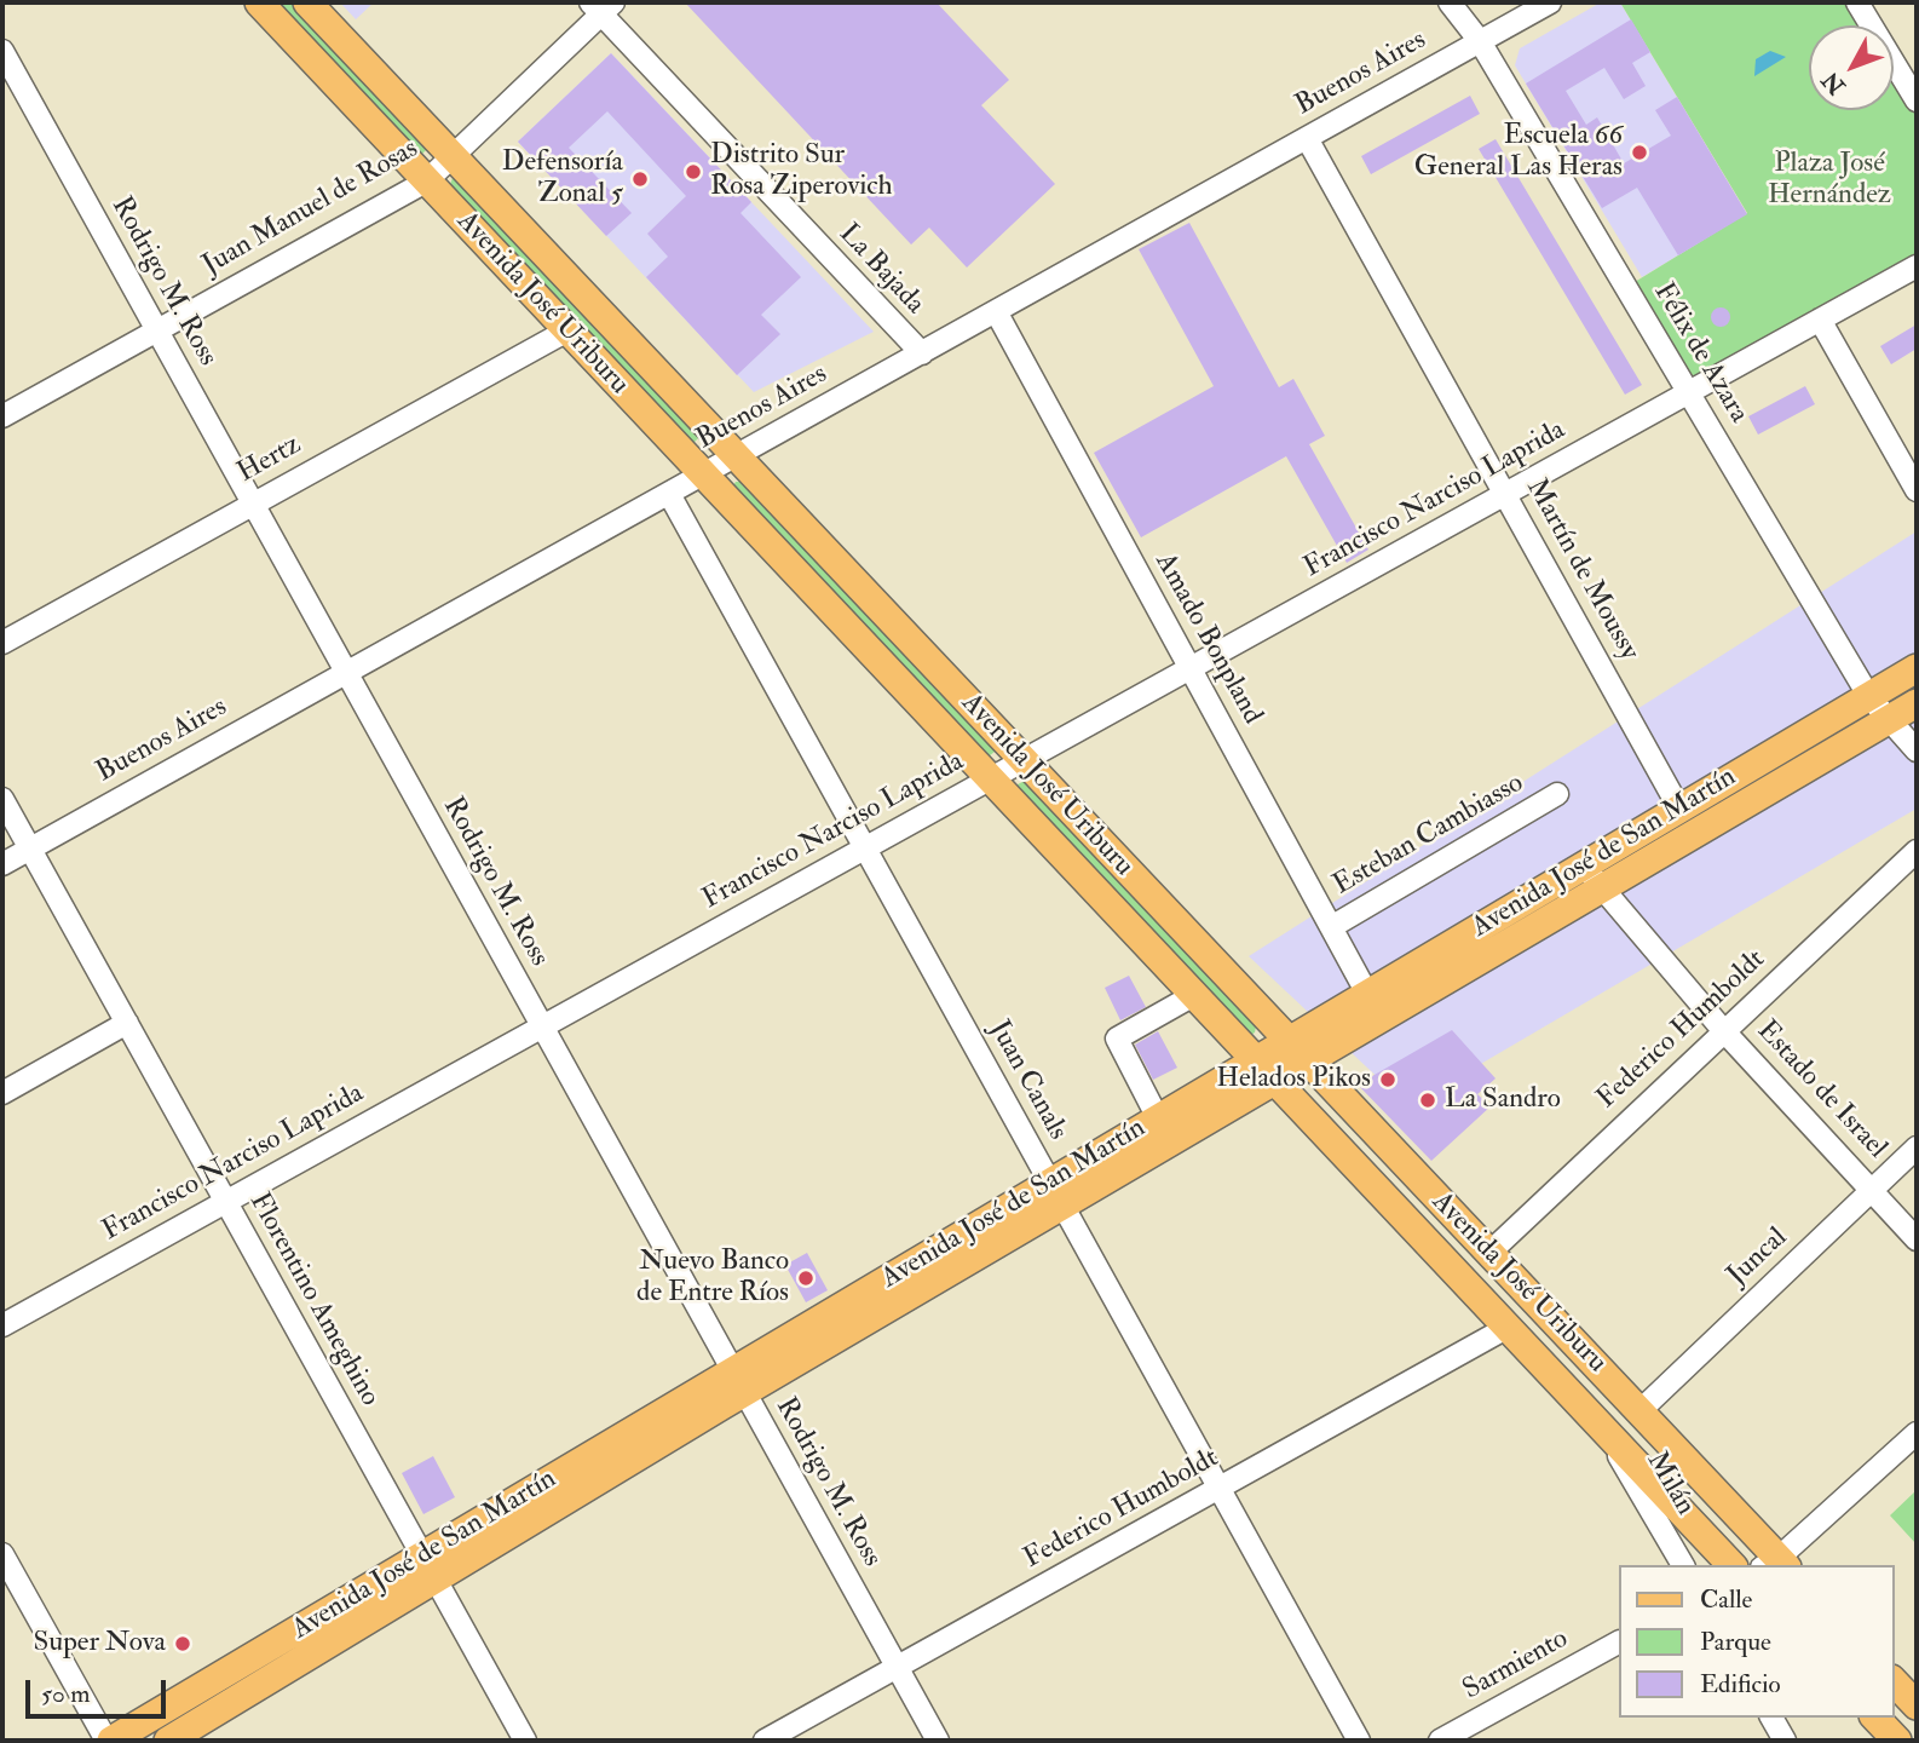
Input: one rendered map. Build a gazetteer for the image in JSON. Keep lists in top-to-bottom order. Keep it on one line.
{"streets":{"main road":["Avenida José Uriburu","Avenida José de San Martín"],"street":["Buenos Aires","Juan Manuel de Rosas","La Bajada","Rodrigo M. Ross","Félix de Azara","Hertz","Francisco Narciso Laprida","Martín de Moussy","Amado Bonpland","Esteban Cambiasso","Federico Humboldt","Juan Canals","Estado de Israel","Juncal","Florentino Ameghino","Milán","Sarmiento"]},"crossings":[["Buenos Aires","La Bajada"],["Buenos Aires","Rodrigo M. Ross"],["Buenos Aires","Avenida José Uriburu"],["Buenos Aires","Félix de Azara"],["Buenos Aires","Martín de Moussy"],["Buenos Aires","Amado Bonpland"],["Buenos Aires","Juan Canals"],["Buenos Aires","Florentino Ameghino"],["Juan Manuel de Rosas","La Bajada"],["Juan Manuel de Rosas","Rodrigo M. Ross"],["Juan Manuel de Rosas","Avenida José Uriburu"],["Rodrigo M. Ross","Hertz"],["Rodrigo M. Ross","Francisco Narciso Laprida"],["Rodrigo M. Ross","Avenida José de San Martín"],["Rodrigo M. Ross","Federico Humboldt"],["Avenida José Uriburu","Hertz"],["Avenida José Uriburu","Francisco Narciso Laprida"],["Avenida José Uriburu","Avenida José de San Martín"],["Avenida José Uriburu","Federico Humboldt"],["Avenida José Uriburu","Juncal"],["Avenida José Uriburu","Milán"],["Félix de Azara","Francisco Narciso Laprida"],["Félix de Azara","Avenida José de San Martín"],["Francisco Narciso Laprida","Martín de Moussy"],["Francisco Narciso Laprida","Amado Bonpland"],["Francisco Narciso Laprida","Juan Canals"],["Francisco Narciso Laprida","Florentino Ameghino"],["Martín de Moussy","Avenida José de San Martín"],["Amado Bonpland","Esteban Cambiasso"],["Amado Bonpland","Avenida José de San Martín"],["Avenida José de San Martín","Juan Canals"],["Avenida José de San Martín","Estado de Israel"],["Avenida José de San Martín","Florentino Ameghino"],["Federico Humboldt","Juan Canals"],["Federico Humboldt","Estado de Israel"],["Estado de Israel","Juncal"]],"parks":["Plaza José Hernández"],"places":["Escuela 66 General Las Heras","Distrito Sur Rosa Ziperovich","Defensoría Zonal 5","Helados Pikos","La Sandro","Nuevo Banco de Entre Ríos","Super Nova"],"legend":["Calle","Parque","Edificio"],"scale_bar":"50 m","north":"bottom left"}
